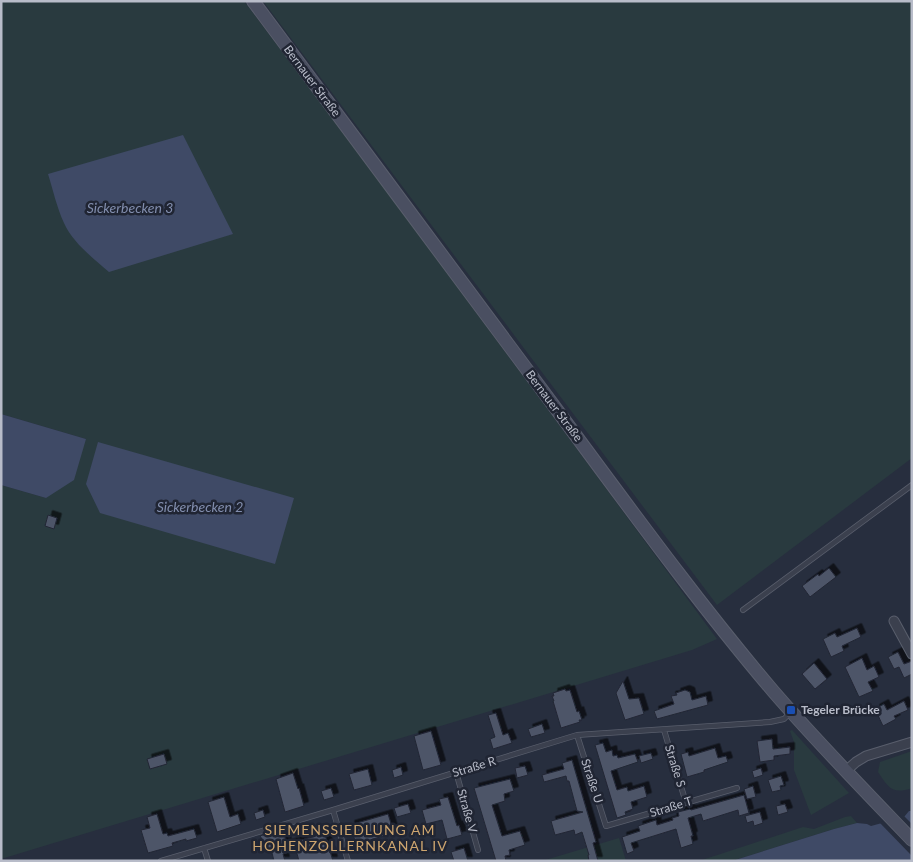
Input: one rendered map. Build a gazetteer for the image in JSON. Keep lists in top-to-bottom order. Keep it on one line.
{"streets":{"main road":["Bernauer Straße"],"lane":["Straße S","Straße R","Straße U","Straße T","Straße V"]},"crossings":[["Bernauer Straße","Straße R"],["Straße S","Straße R"],["Straße S","Straße T"],["Straße R","Straße U"],["Straße R","Straße V"],["Straße U","Straße T"]],"districts":["SIEMENSSIEDLUNG AM HOHENZOLLERNKANAL IV"],"water":["Sickerbecken 3","Sickerbecken 2"],"places":{"transit":["Tegeler Brücke"]}}
